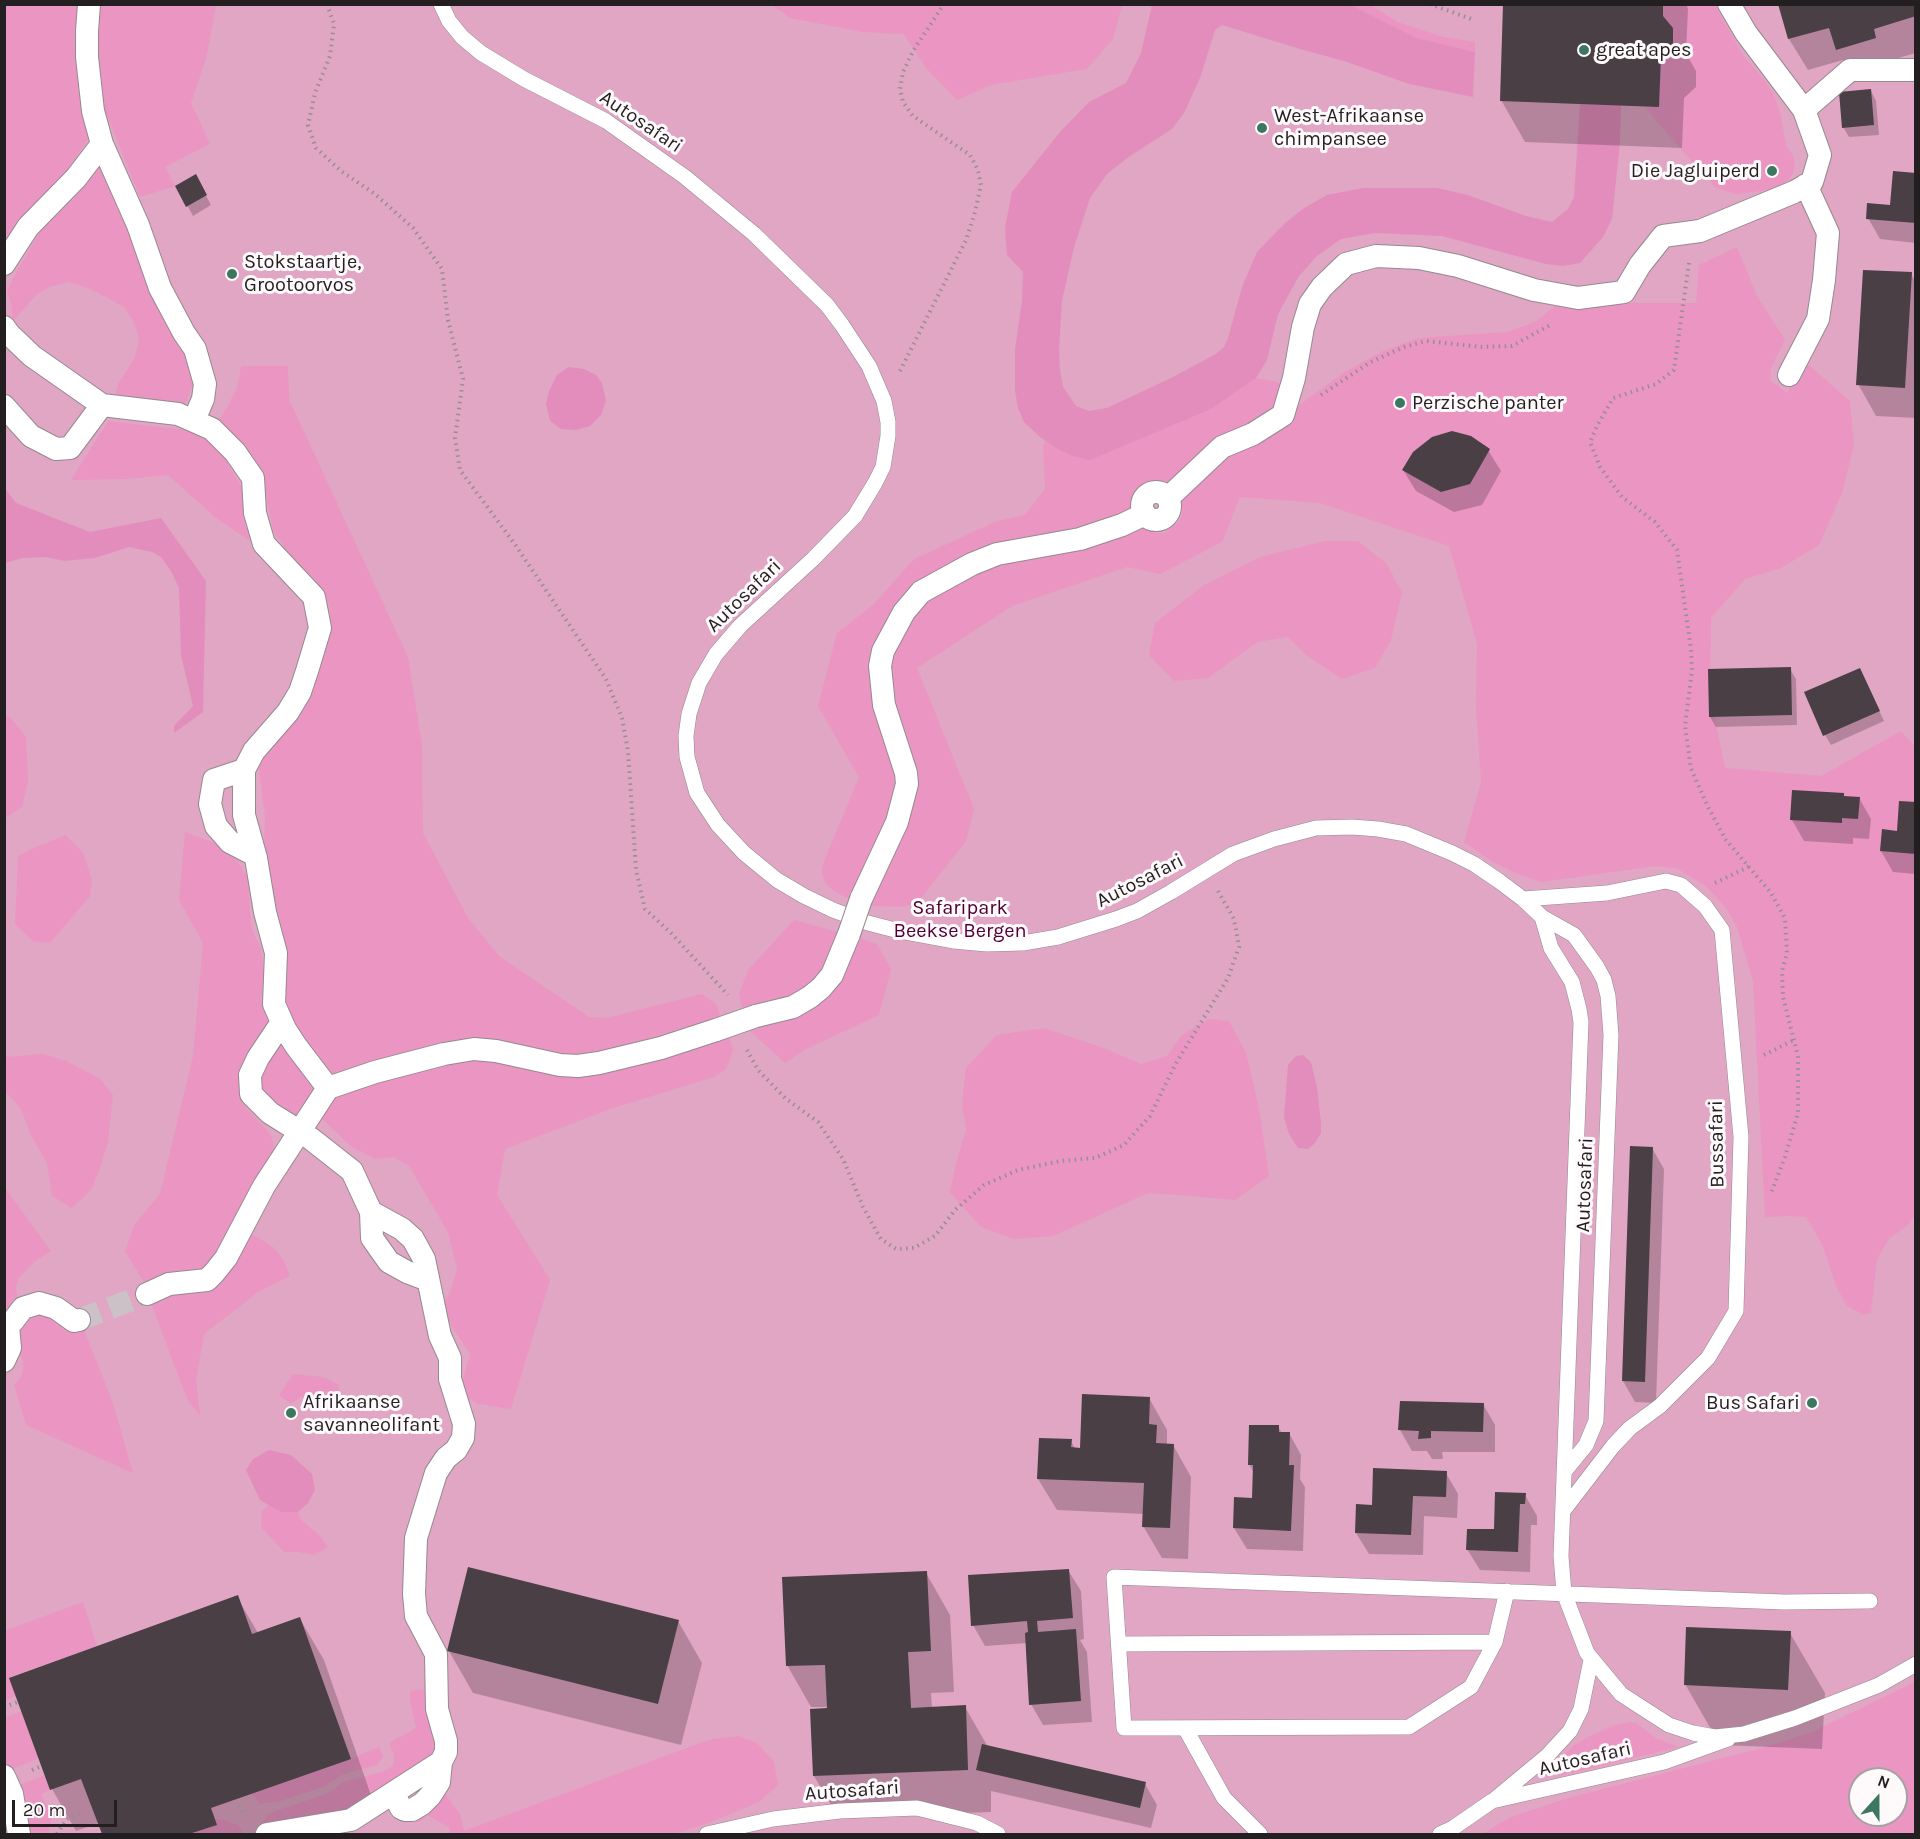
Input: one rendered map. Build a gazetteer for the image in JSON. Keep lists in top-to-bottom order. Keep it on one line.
{"streets":{"lane":["Autosafari","Bussafari"]},"crossings":[["Autosafari","Bussafari"]],"parks":["Safaripark Beekse Bergen"],"places":["great apes","West-Afrikaanse chimpansee","Die Jagluiperd","Stokstaartje, Grootoorvos","Perzische panter","Bus Safari","Afrikaanse savanneolifant"],"scale_bar":"20 m","north":"top"}
